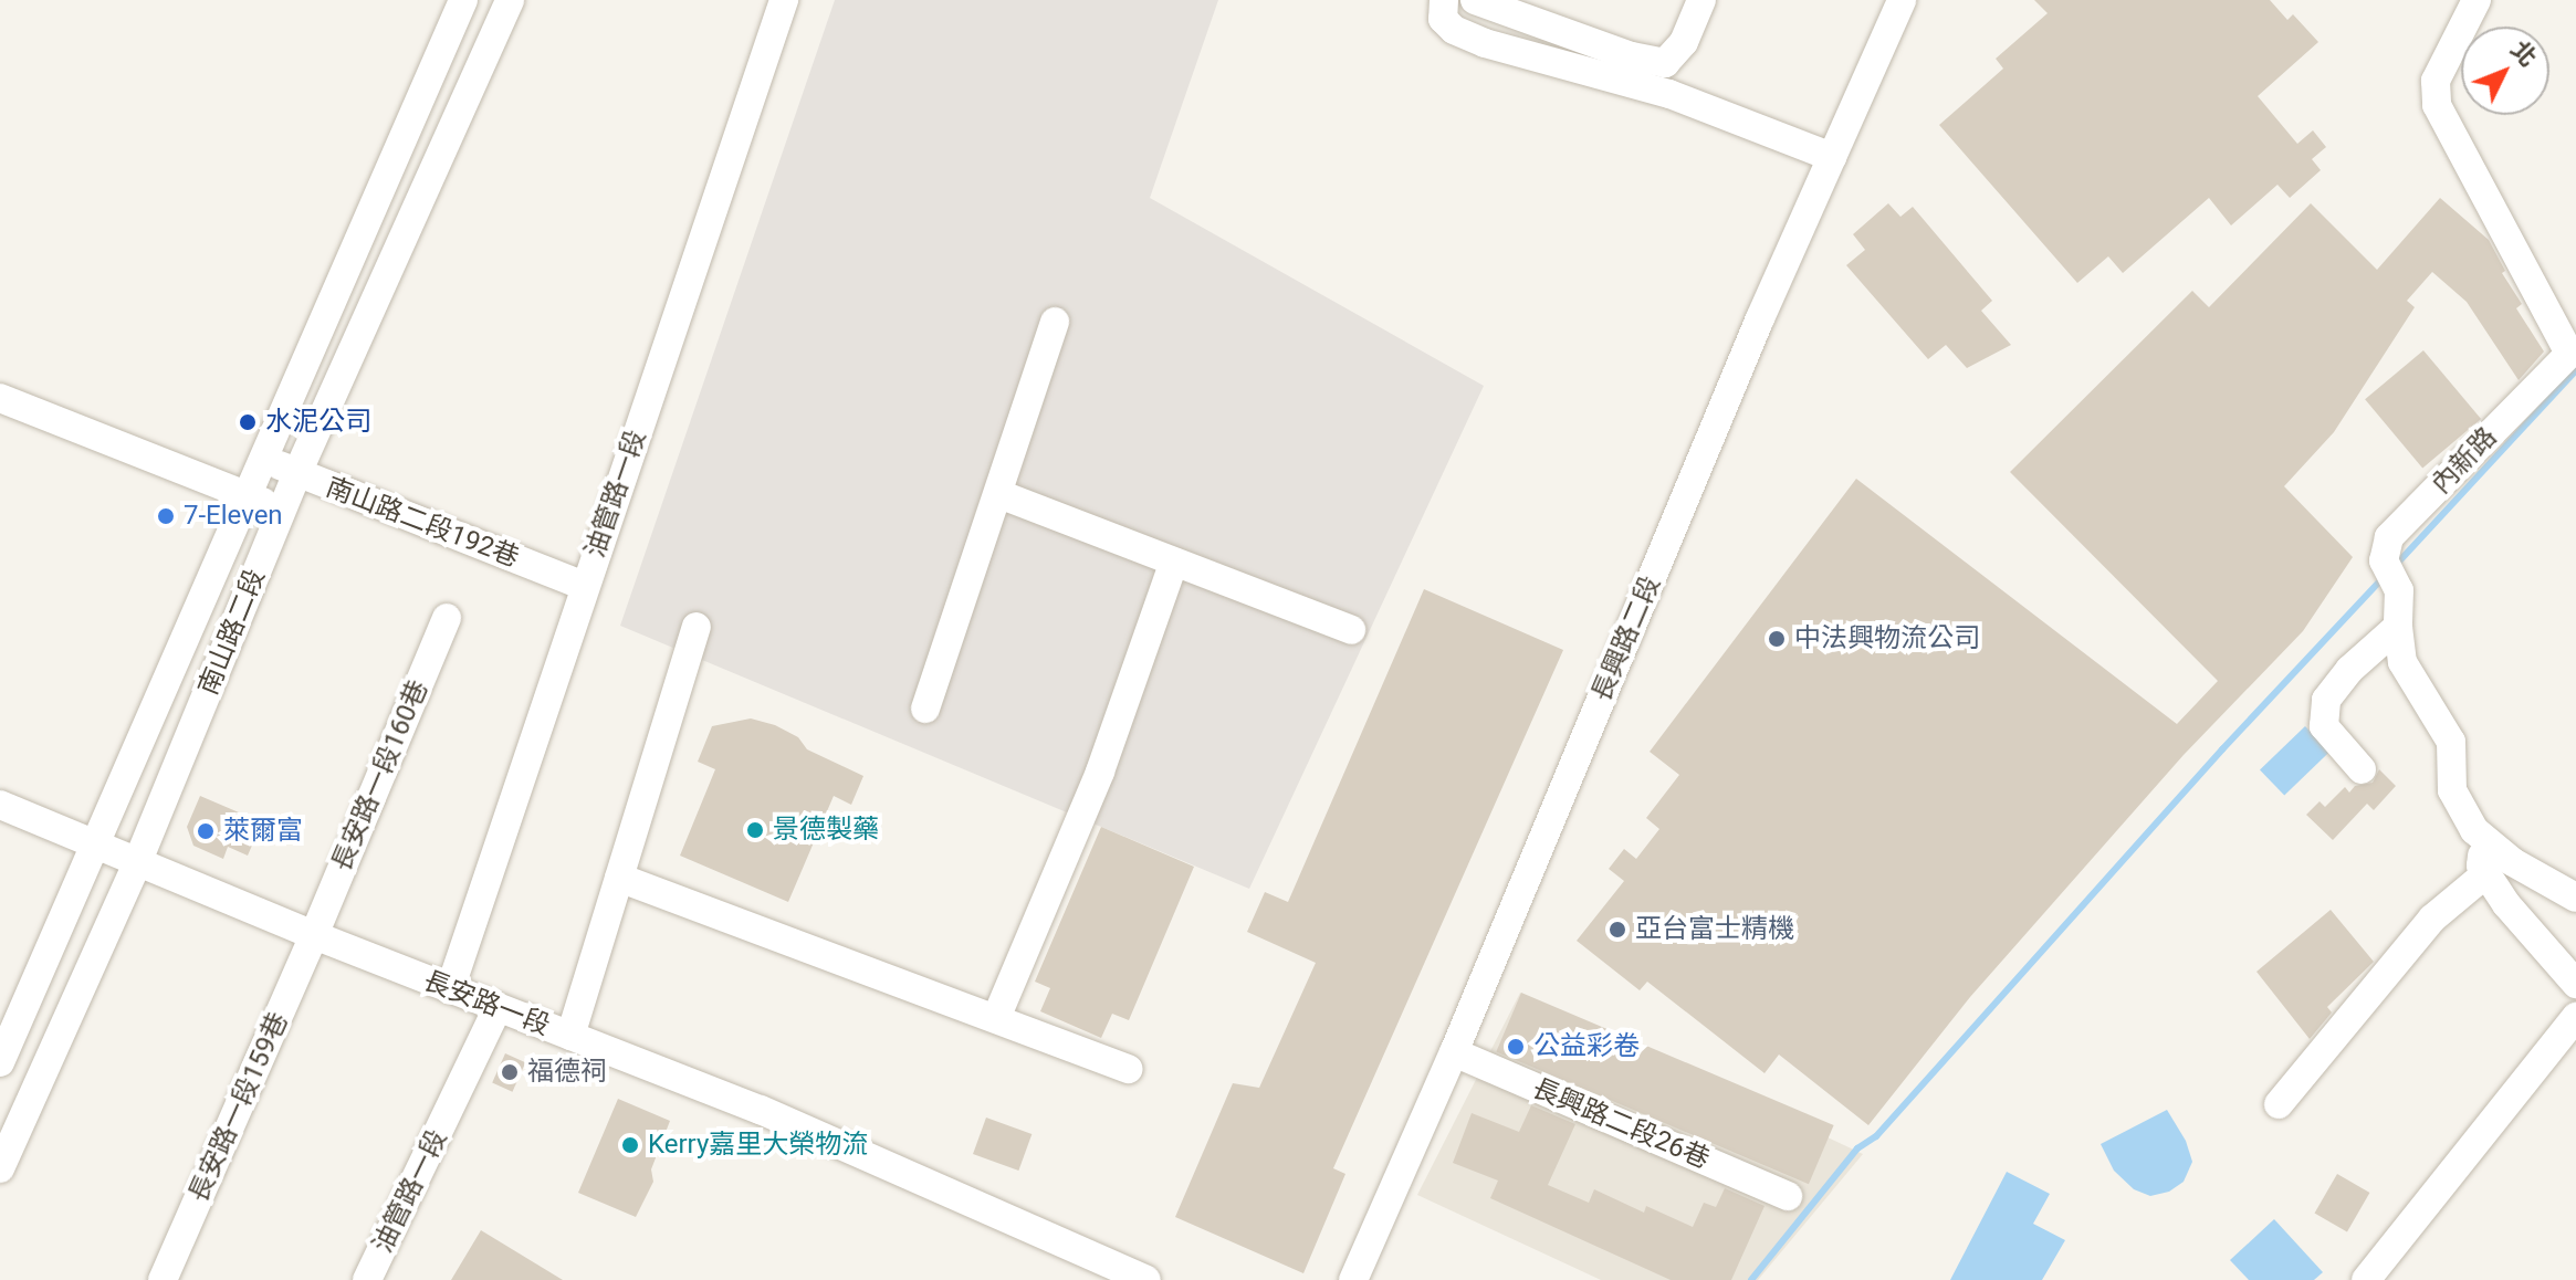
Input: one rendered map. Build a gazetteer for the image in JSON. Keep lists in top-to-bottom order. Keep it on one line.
{"streets":{"street":["內新路","油管路一段","南山路二段192巷","南山路二段","長興路二段","長安路一段160巷","長安路一段","長安路一段159巷","長興路二段26巷"]},"crossings":[["油管路一段","南山路二段192巷"],["油管路一段","長安路一段"],["南山路二段192巷","南山路二段"],["南山路二段","長安路一段"],["長興路二段","長興路二段26巷"],["長安路一段160巷","長安路一段"],["長安路一段160巷","長安路一段159巷"],["長安路一段","長安路一段159巷"]],"places":["水泥公司","7-Eleven","中法興物流公司","景德製藥","萊爾富","亞台富士精機","公益彩卷","福德祠","Kerry嘉里大榮物流"],"north":"top right"}
